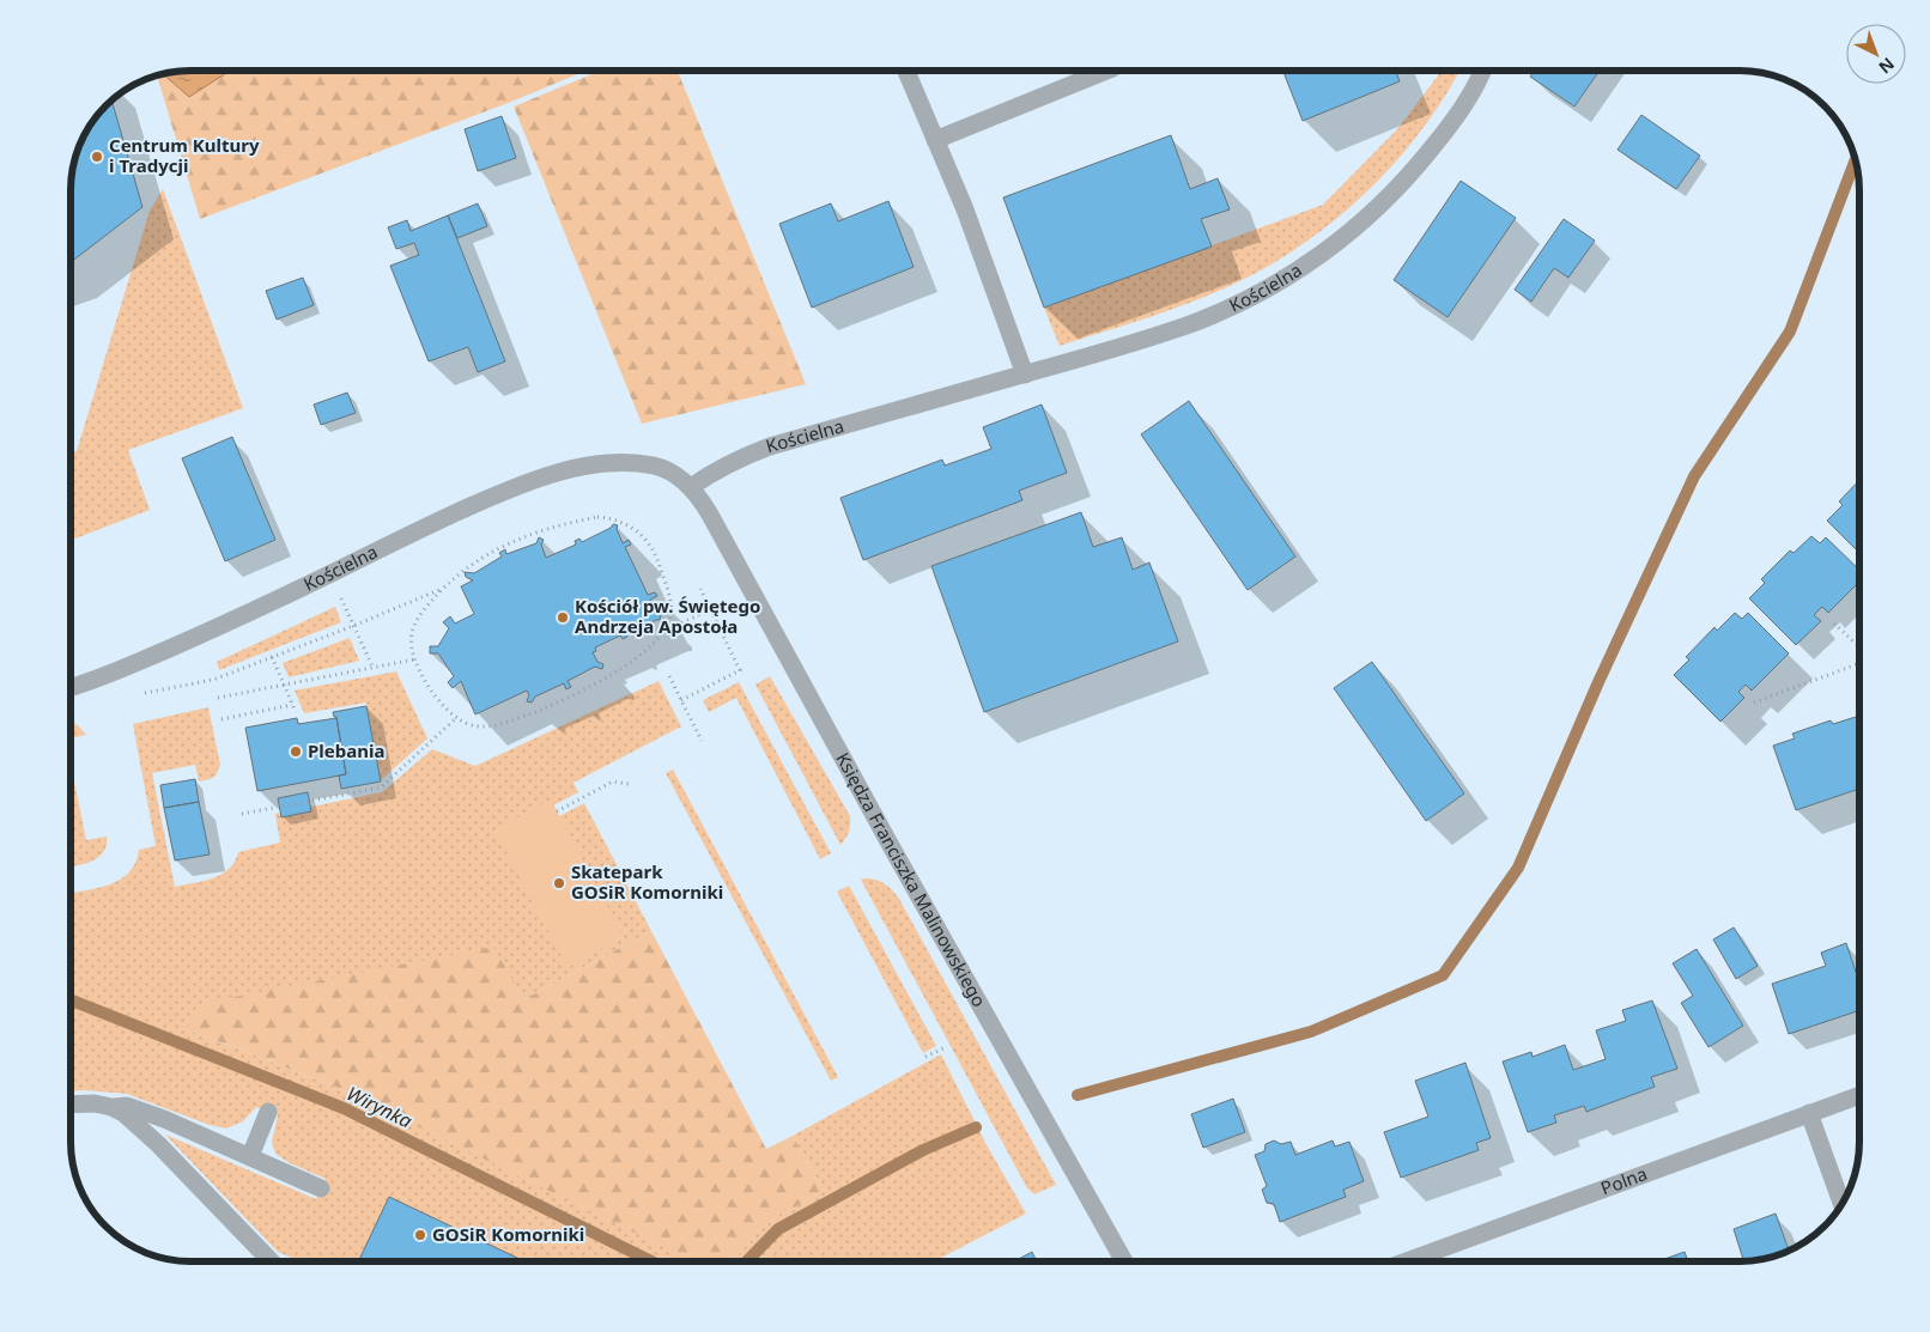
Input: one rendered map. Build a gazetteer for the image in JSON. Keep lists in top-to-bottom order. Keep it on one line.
{"streets":{"street":["Kościelna","Księdza Franciszka Malinowskiego","Polna"]},"crossings":[["Kościelna","Księdza Franciszka Malinowskiego"]],"water":["Wirynka"],"places":["Centrum Kultury i Tradycji","Kościół pw. Świętego Andrzeja Apostoła","Plebania","Skatepark GOSiR Komorniki","GOSiR Komorniki"],"north":"bottom right"}
